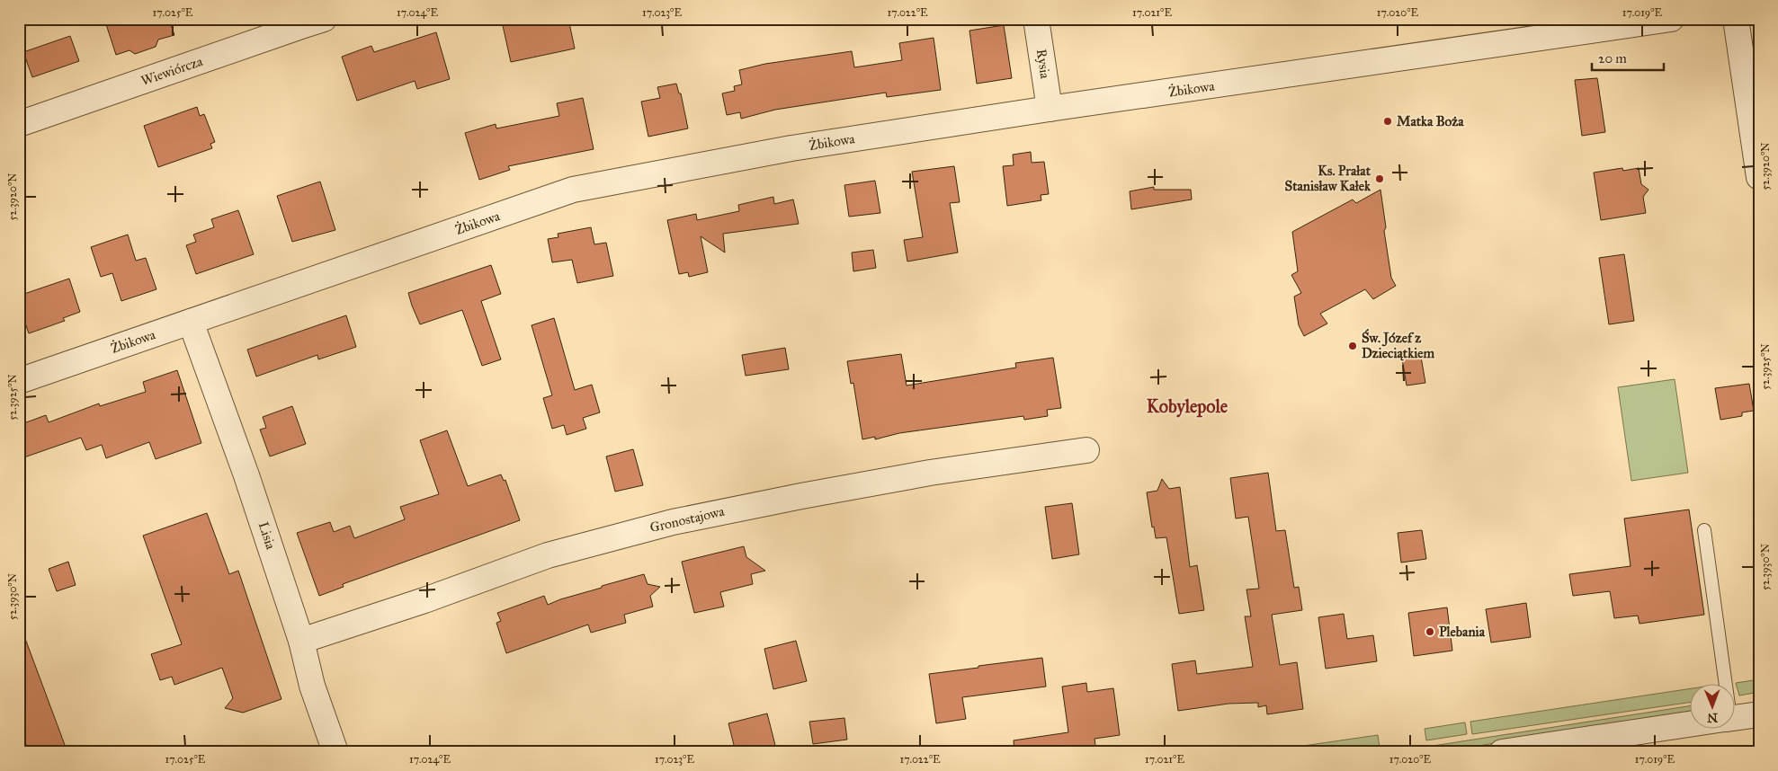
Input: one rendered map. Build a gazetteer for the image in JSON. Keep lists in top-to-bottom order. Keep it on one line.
{"streets":{"street":["Rysia","Wiewiórcza","Żbikowa","Gronostajowa","Lisia"]},"crossings":[["Rysia","Żbikowa"],["Żbikowa","Lisia"],["Gronostajowa","Lisia"]],"districts":["Kobylepole"],"places":["Matka Boża","Ks. Prałat Stanisław Kałek","Św. Józef z Dzieciątkiem","Plebania"],"scale_bar":"20 m","north":"bottom","coordinates":["17.025°E","17.024°E","17.023°E","17.022°E","17.021°E","17.020°E","17.019°E","52.3920°N","52.3925°N","52.3930°N"]}
